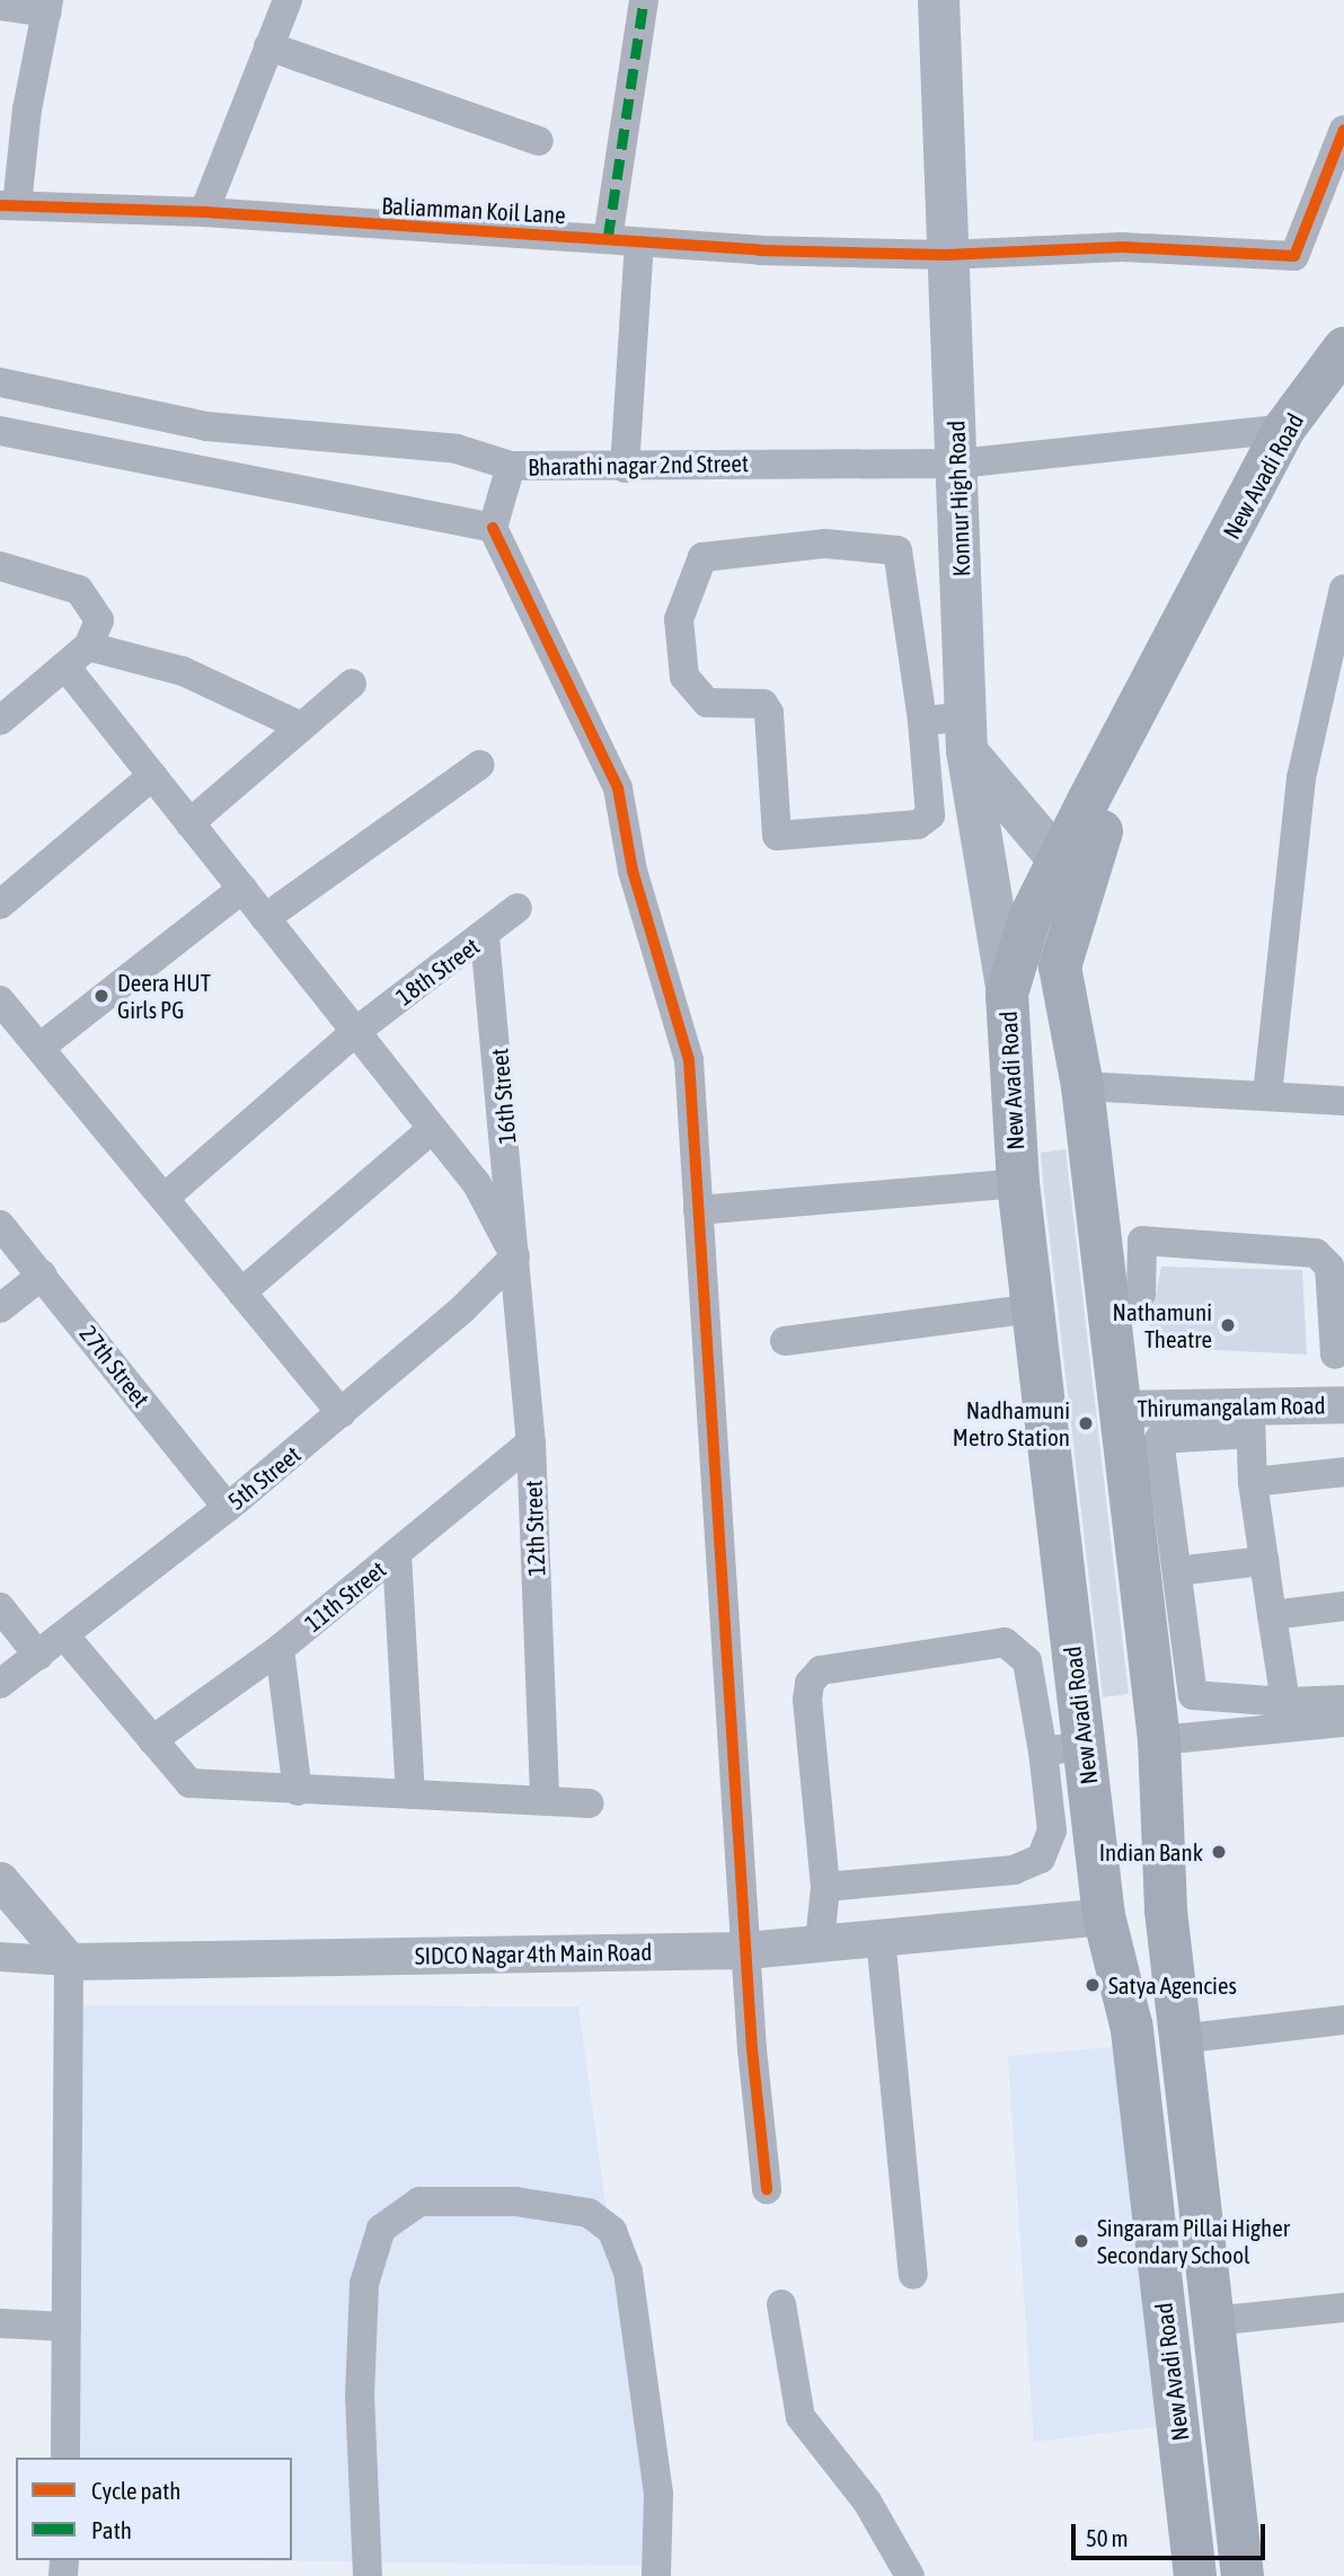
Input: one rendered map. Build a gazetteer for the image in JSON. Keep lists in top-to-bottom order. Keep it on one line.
{"streets":{"main road":["New Avadi Road","Konnur High Road"],"street":["Baliamman Koil Lane","Bharathi nagar 2nd Street","18th Street","16th Street","27th Street","Thirumangalam Road","5th Street","12th Street","11th Street","SIDCO Nagar 4th Main Road"]},"crossings":[["Baliamman Koil Lane","Konnur High Road"],["Bharathi nagar 2nd Street","New Avadi Road"],["Bharathi nagar 2nd Street","Konnur High Road"],["New Avadi Road","Konnur High Road"],["New Avadi Road","Thirumangalam Road"],["New Avadi Road","SIDCO Nagar 4th Main Road"],["18th Street","16th Street"],["16th Street","5th Street"],["16th Street","12th Street"],["27th Street","5th Street"],["5th Street","12th Street"],["12th Street","11th Street"]],"places":["Deera HUT Girls PG","Nathamuni Theatre","Nadhamuni Metro Station","Indian Bank","Satya Agencies","Singaram Pillai Higher Secondary School"],"legend":["Cycle path","Path"],"scale_bar":"50 m"}
